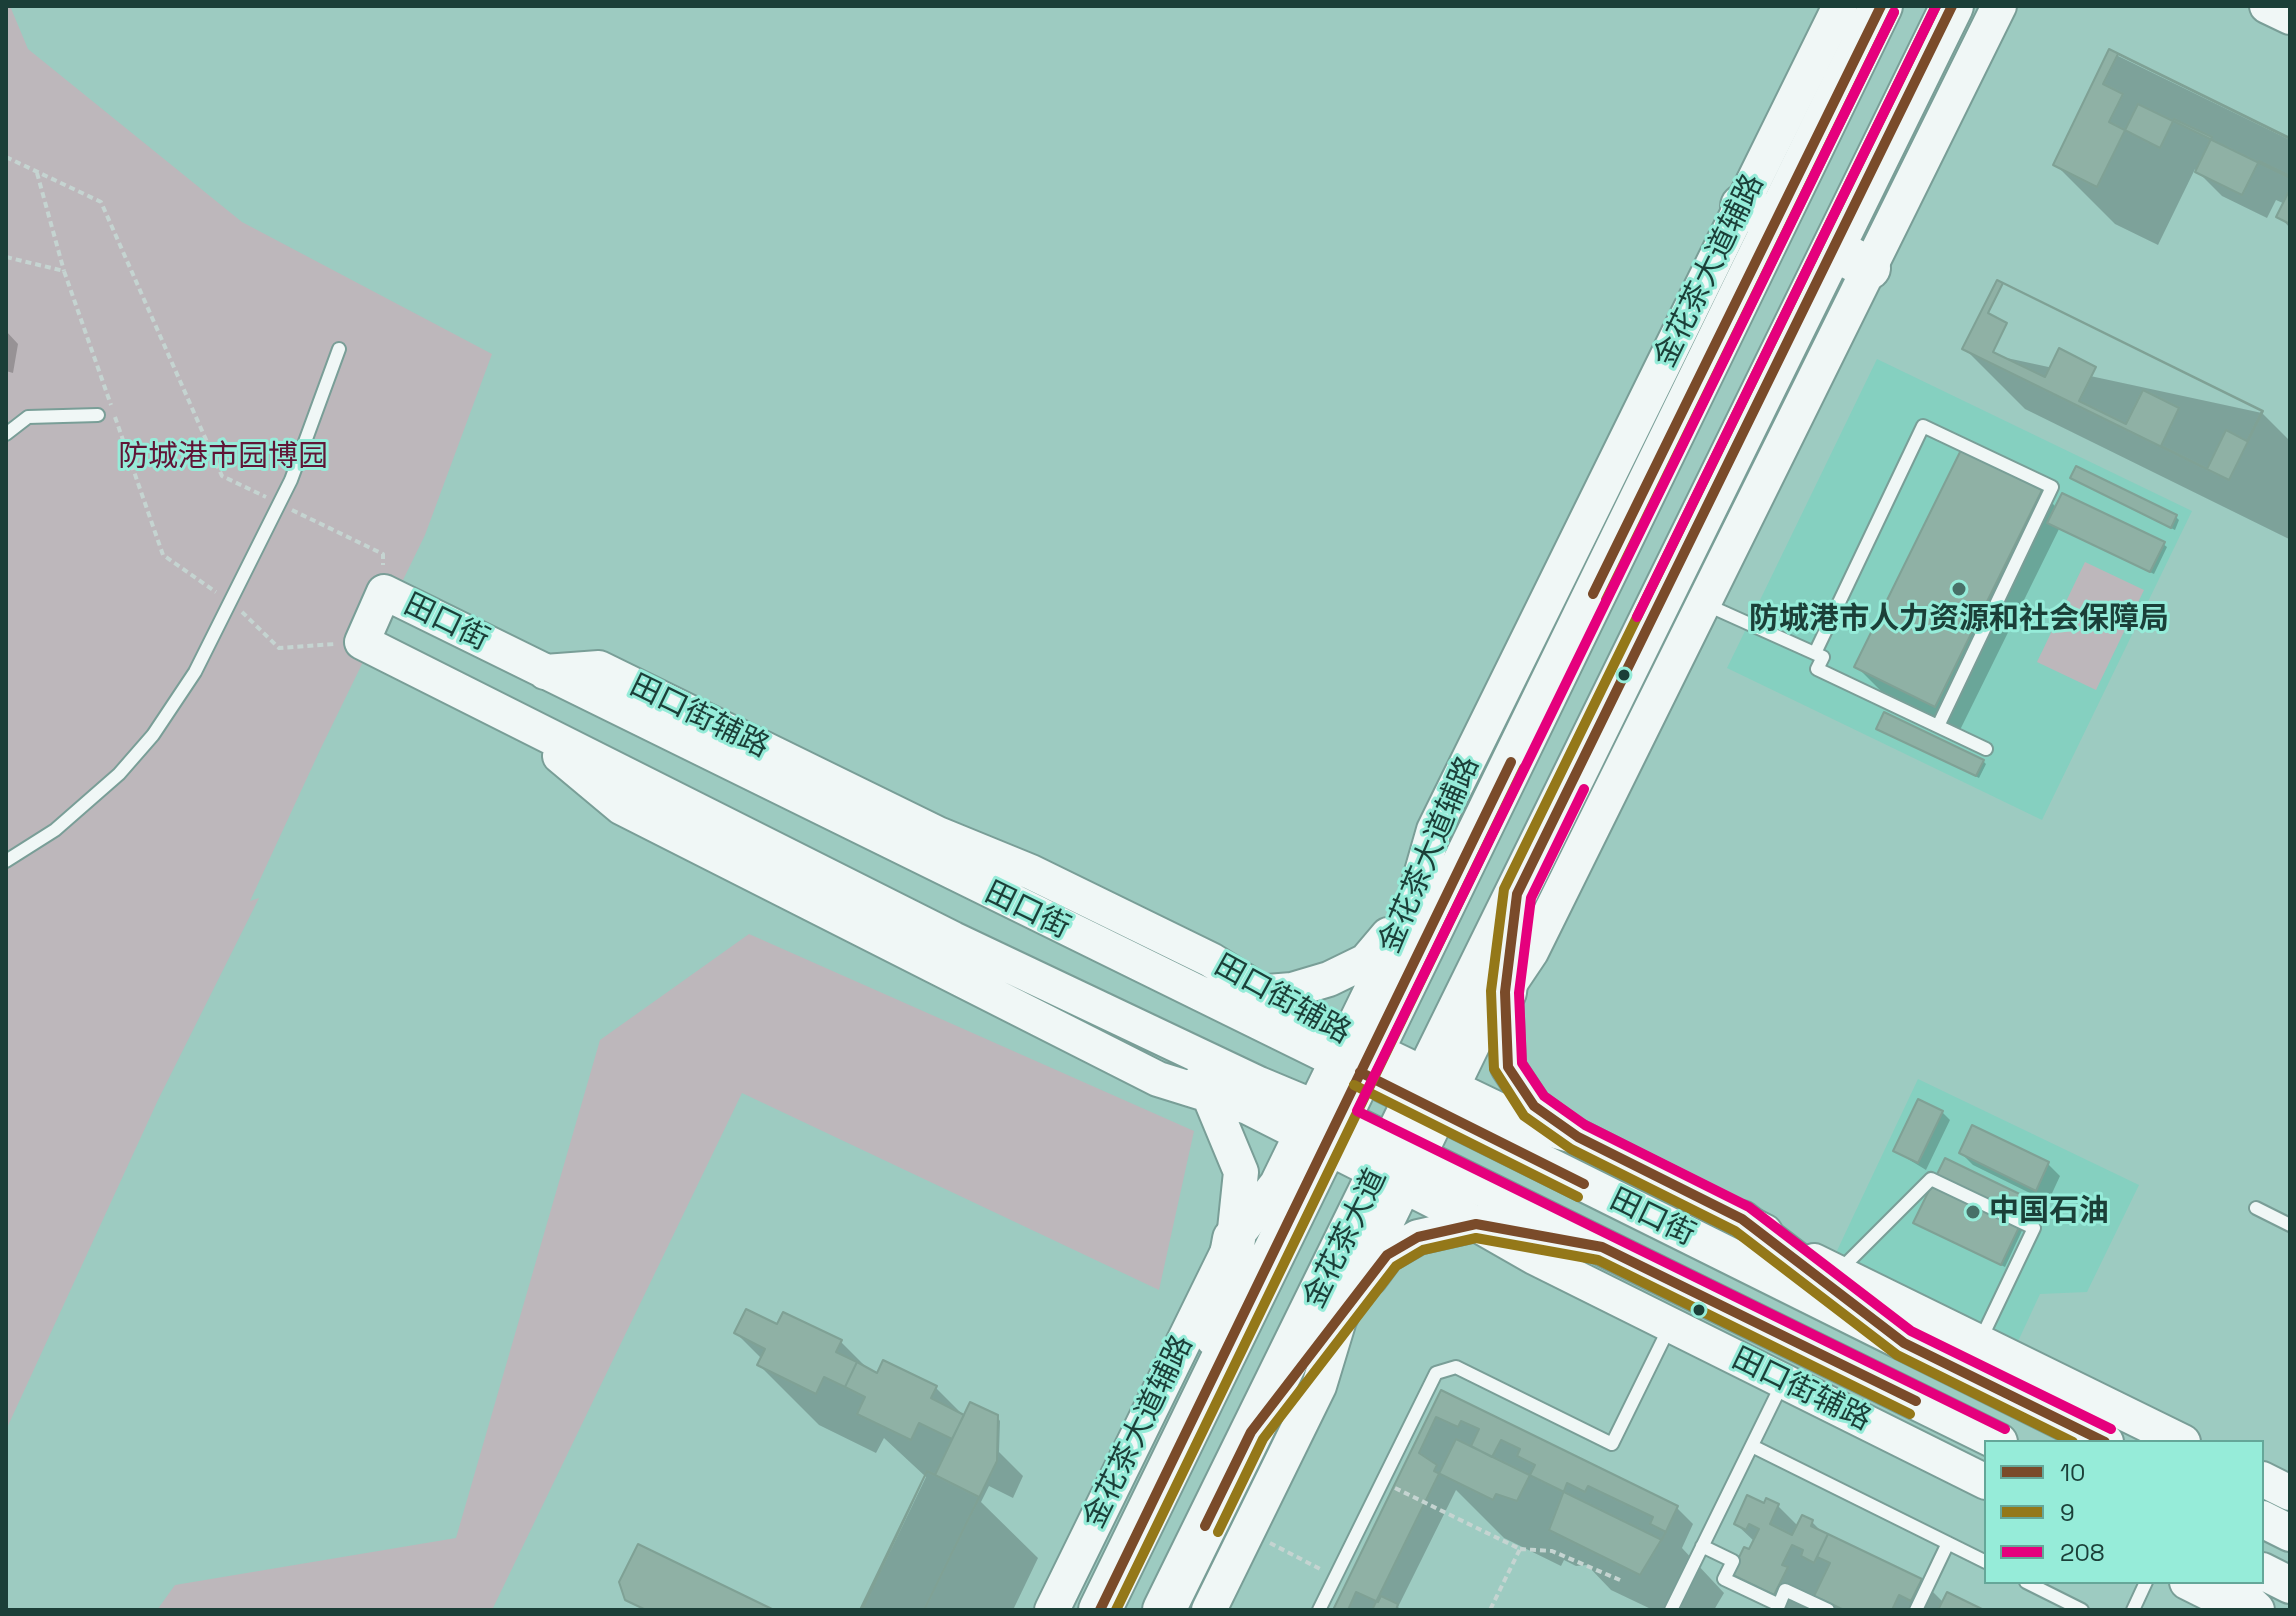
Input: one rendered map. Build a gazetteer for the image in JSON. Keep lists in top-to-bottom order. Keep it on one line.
{"streets":{"highway":["金花茶大道"],"main road":["田口街"],"street":["金花茶大道辅路","田口街辅路"]},"crossings":[["金花茶大道辅路","田口街"],["金花茶大道辅路","田口街辅路"],["金花茶大道辅路","金花茶大道"],["田口街","田口街辅路"],["田口街","金花茶大道"],["田口街辅路","金花茶大道"]],"parks":["防城港市园博园"],"places":["防城港市人力资源和社会保障局","中国石油"],"lines":["transit line 10","transit line 9","transit line 208"],"legend":["10","9","208"]}
